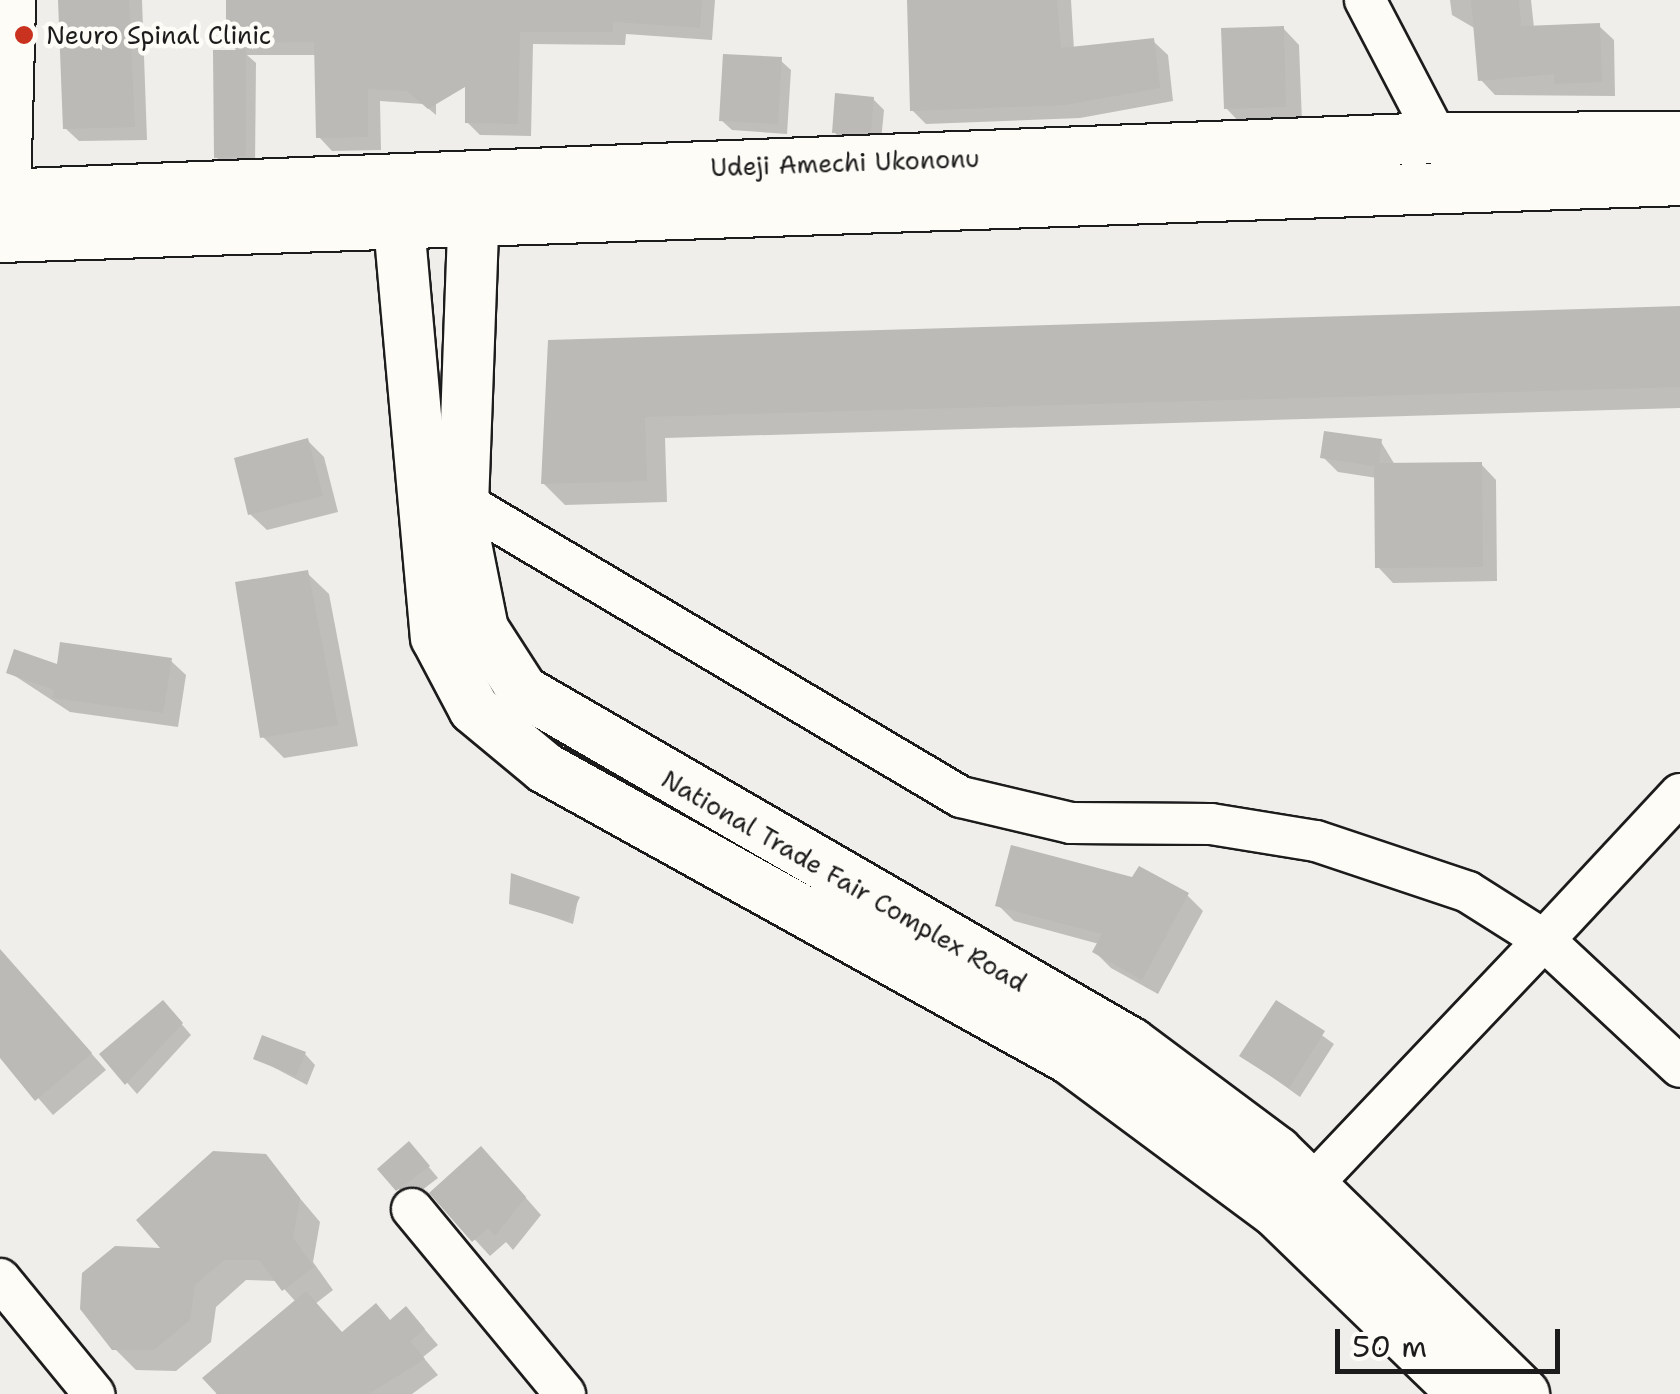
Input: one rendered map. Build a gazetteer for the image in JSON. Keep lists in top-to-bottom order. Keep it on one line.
{"streets":{"main road":["Udeji Amechi Ukononu","National Trade Fair Complex Road"]},"crossings":[["Udeji Amechi Ukononu","National Trade Fair Complex Road"]],"places":["Neuro Spinal Clinic"],"scale_bar":"50 m"}
